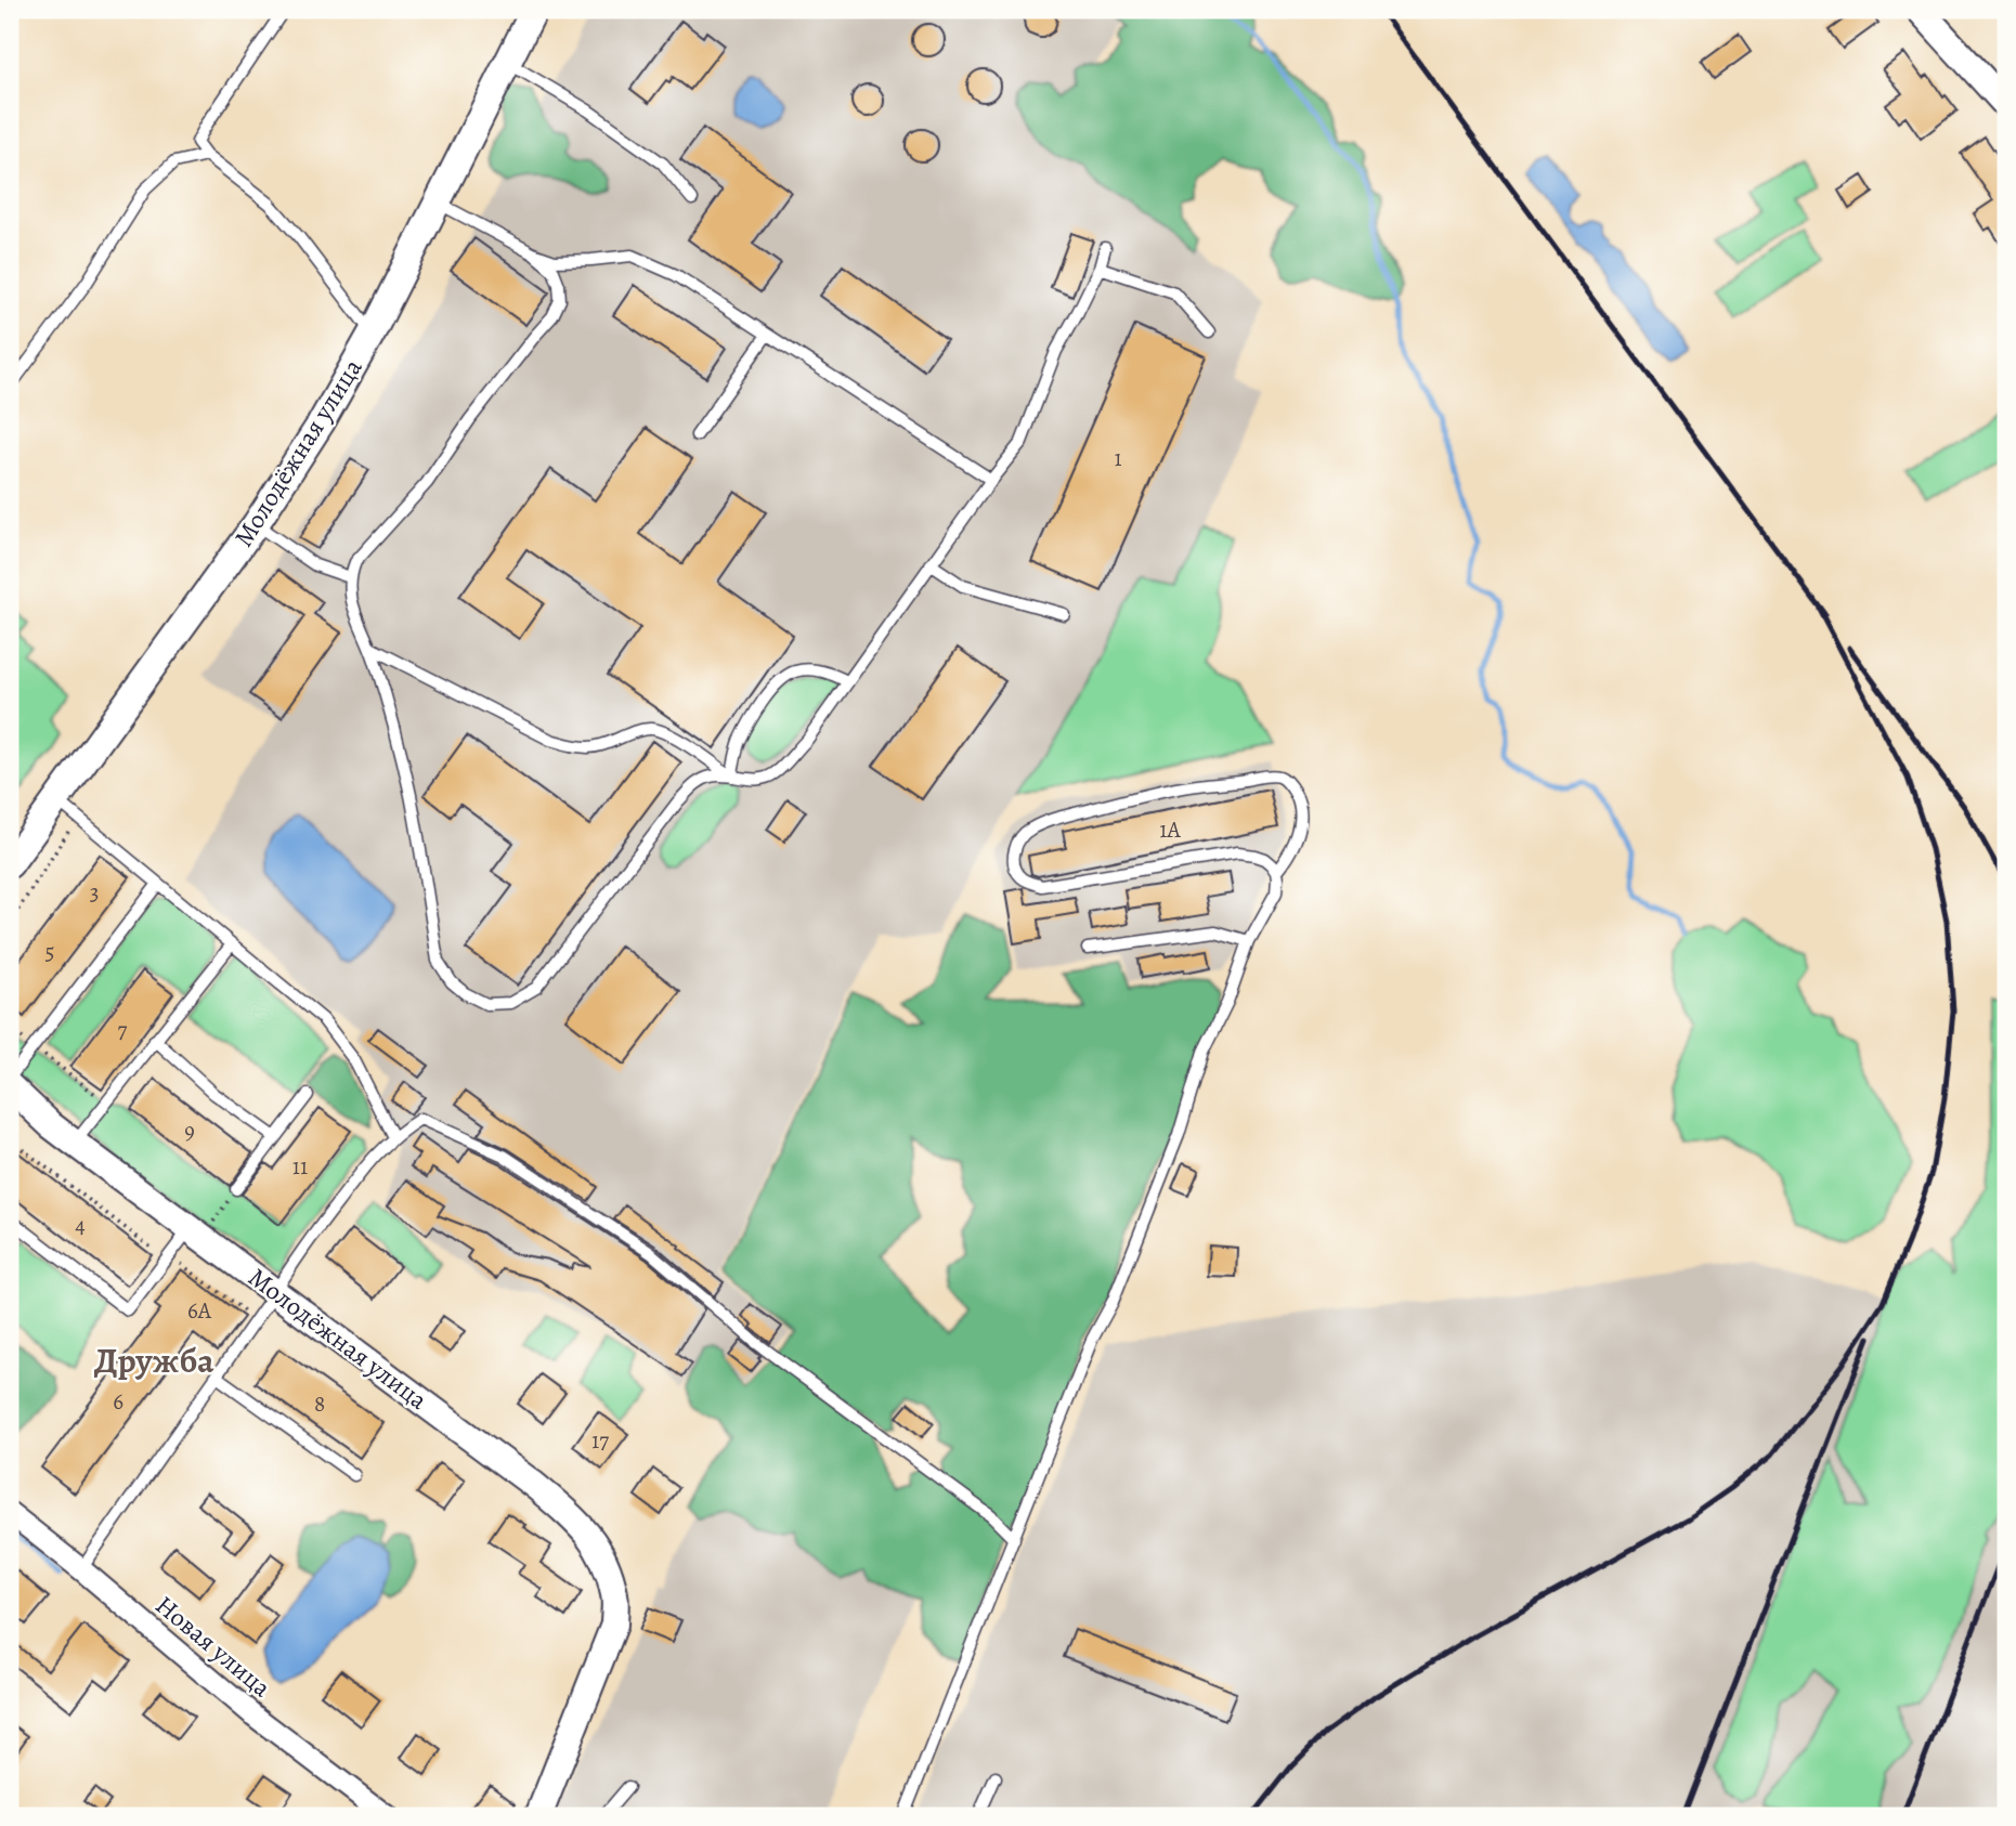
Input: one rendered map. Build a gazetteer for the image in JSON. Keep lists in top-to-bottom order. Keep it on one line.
{"streets":{"street":["Молодёжная улица","Новая улица"]},"districts":["Дружба"],"house_numbers":["1","1А","3","5","7","9","11","4","6А","6","8","17"]}
